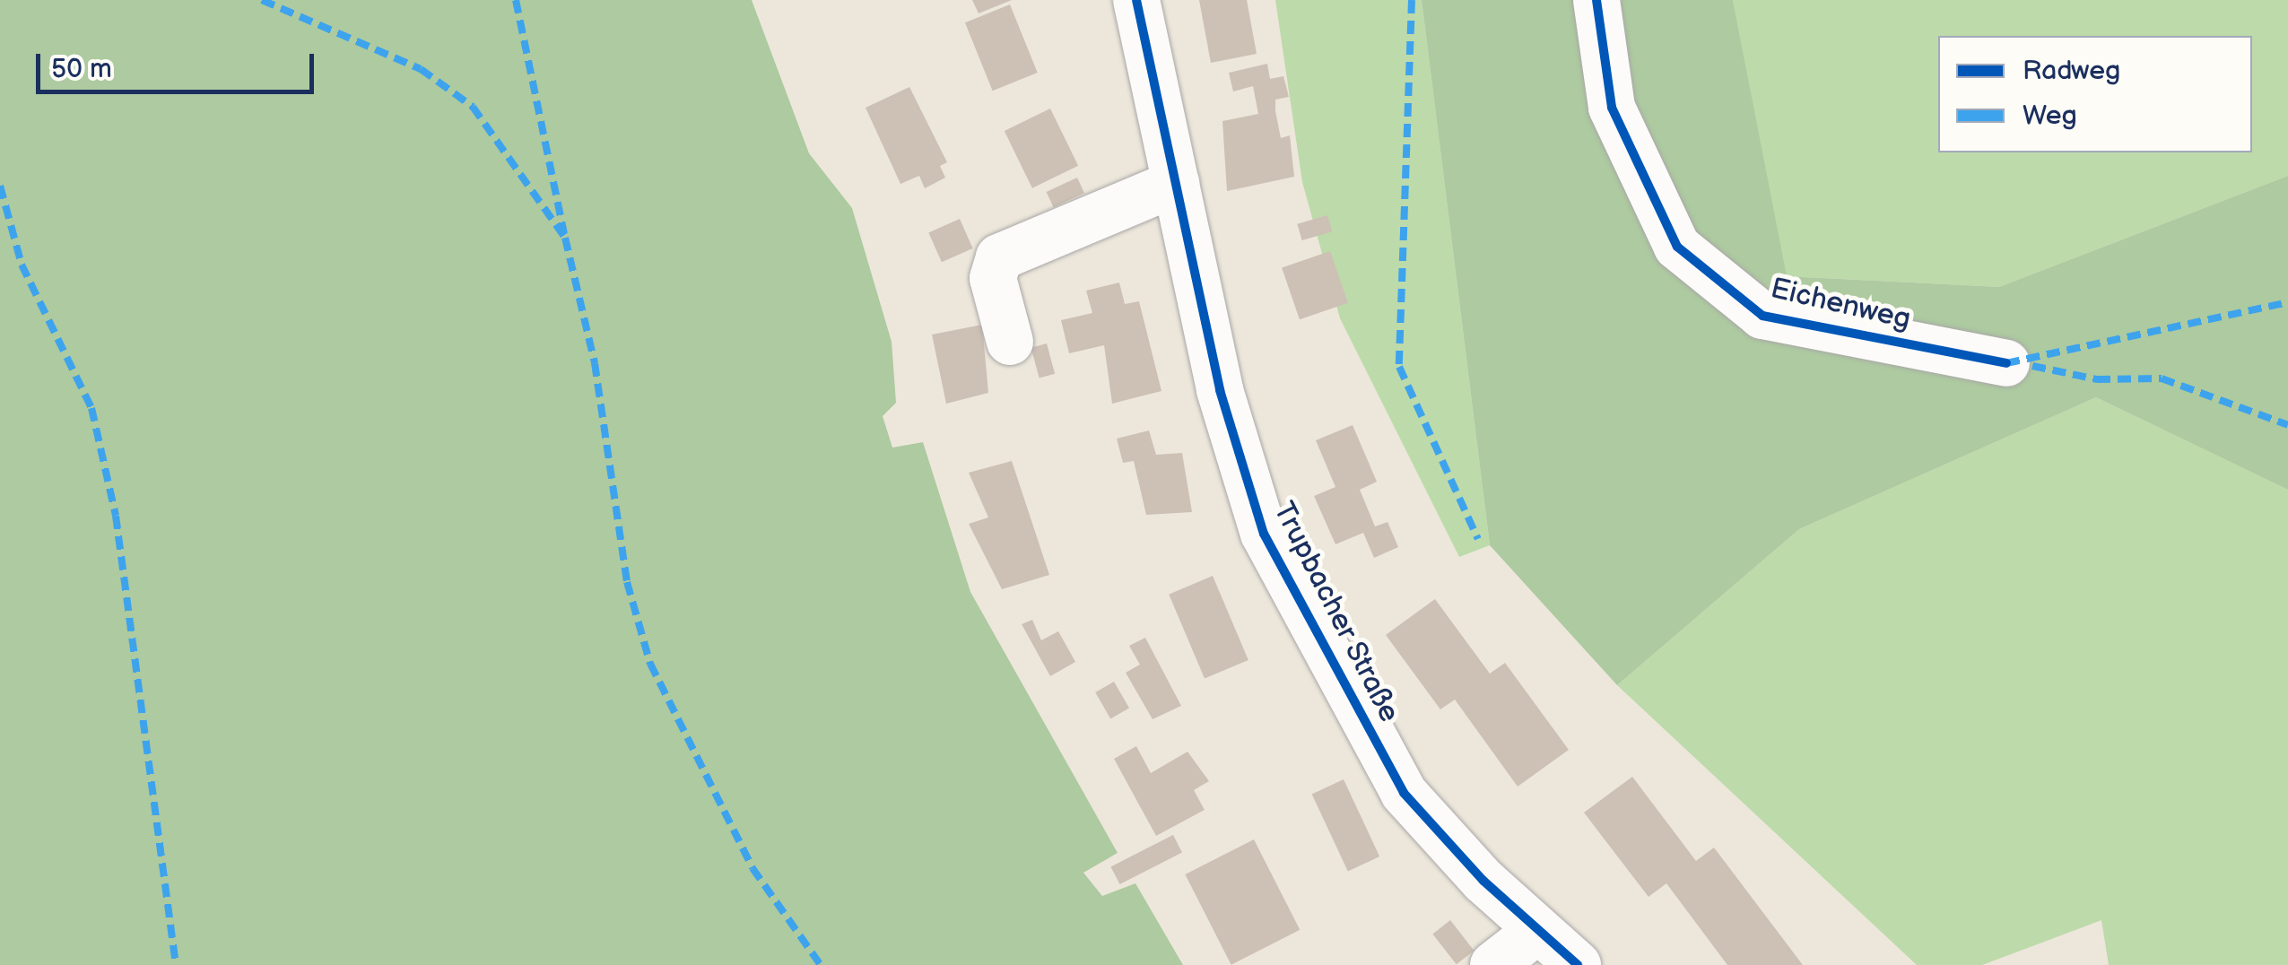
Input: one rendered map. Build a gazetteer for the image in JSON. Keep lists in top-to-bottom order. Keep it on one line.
{"streets":{"street":["Eichenweg","Trupbacher Straße"]},"legend":["Radweg","Weg"],"scale_bar":"50 m"}
